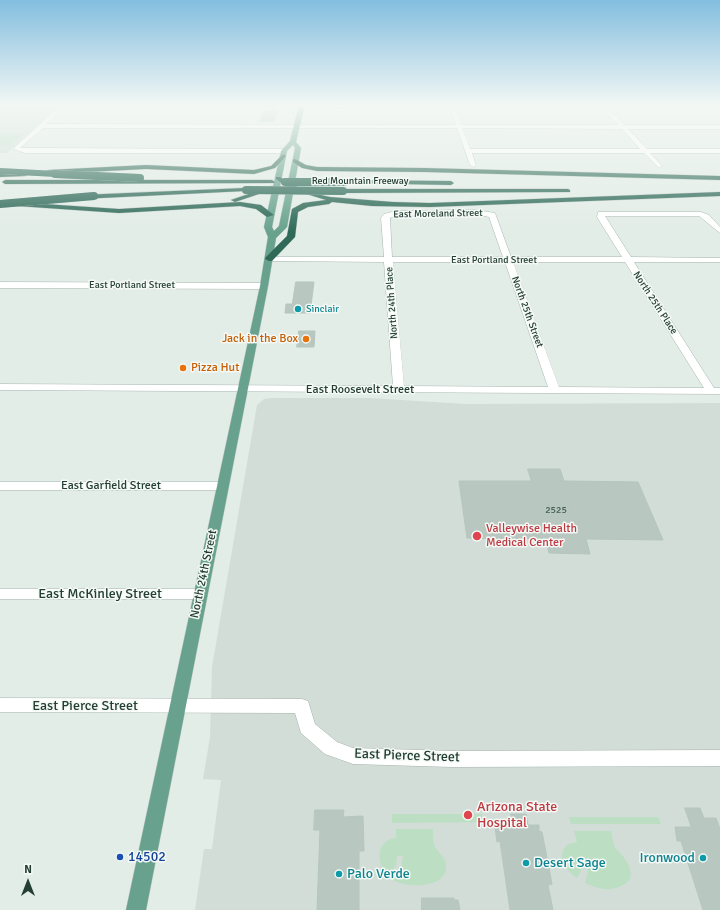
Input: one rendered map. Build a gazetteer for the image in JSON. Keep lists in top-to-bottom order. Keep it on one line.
{"streets":{"highway":["Red Mountain Freeway"],"main road":["North 24th Street"],"street":["East Moreland Street","East Portland Street","North 24th Place","North 25th Place","North 25th Street","East Roosevelt Street","East Garfield Street","East McKinley Street","East Pierce Street"]},"crossings":[["Red Mountain Freeway","North 24th Street"],["East Moreland Street","North 24th Place"],["East Moreland Street","North 25th Street"],["East Portland Street","North 24th Place"],["East Portland Street","North 25th Place"],["East Portland Street","North 25th Street"],["East Portland Street","North 24th Street"],["North 24th Place","East Roosevelt Street"],["North 25th Place","East Roosevelt Street"],["North 25th Street","East Roosevelt Street"],["East Roosevelt Street","North 24th Street"],["East Garfield Street","North 24th Street"],["North 24th Street","East McKinley Street"],["North 24th Street","East Pierce Street"]],"places":["Sinclair","Jack in the Box","Pizza Hut","Valleywise Health Medical Center","Arizona State Hospital","14502","Ironwood","Desert Sage","Palo Verde"],"house_numbers":["2525"],"north":"top"}
